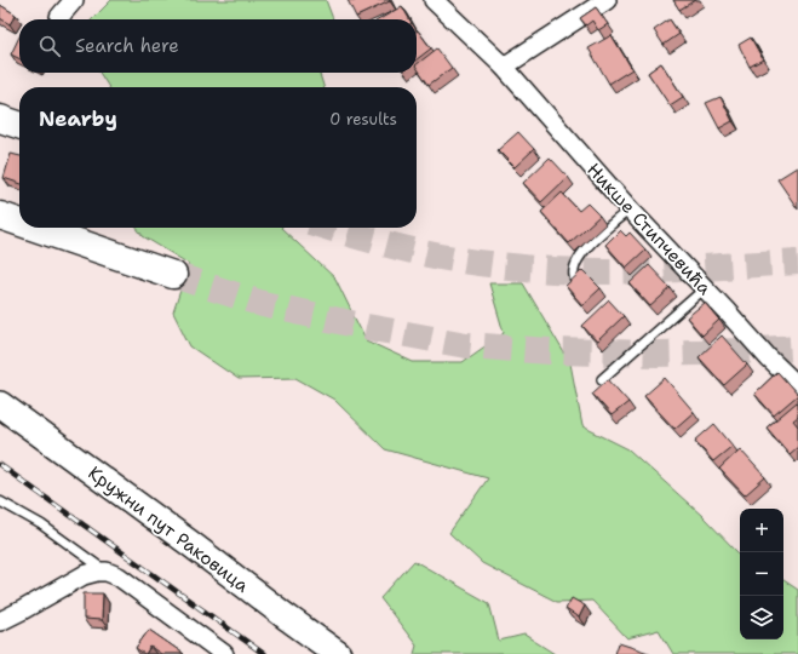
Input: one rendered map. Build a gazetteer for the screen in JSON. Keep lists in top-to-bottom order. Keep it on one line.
{"streets":{"main road":["Кружни пут Раковица"],"street":["Никше Стипчевића"]},"page":{"search":"Search here","heading":["Nearby","0 results"],"map_buttons":["+","−"]}}
